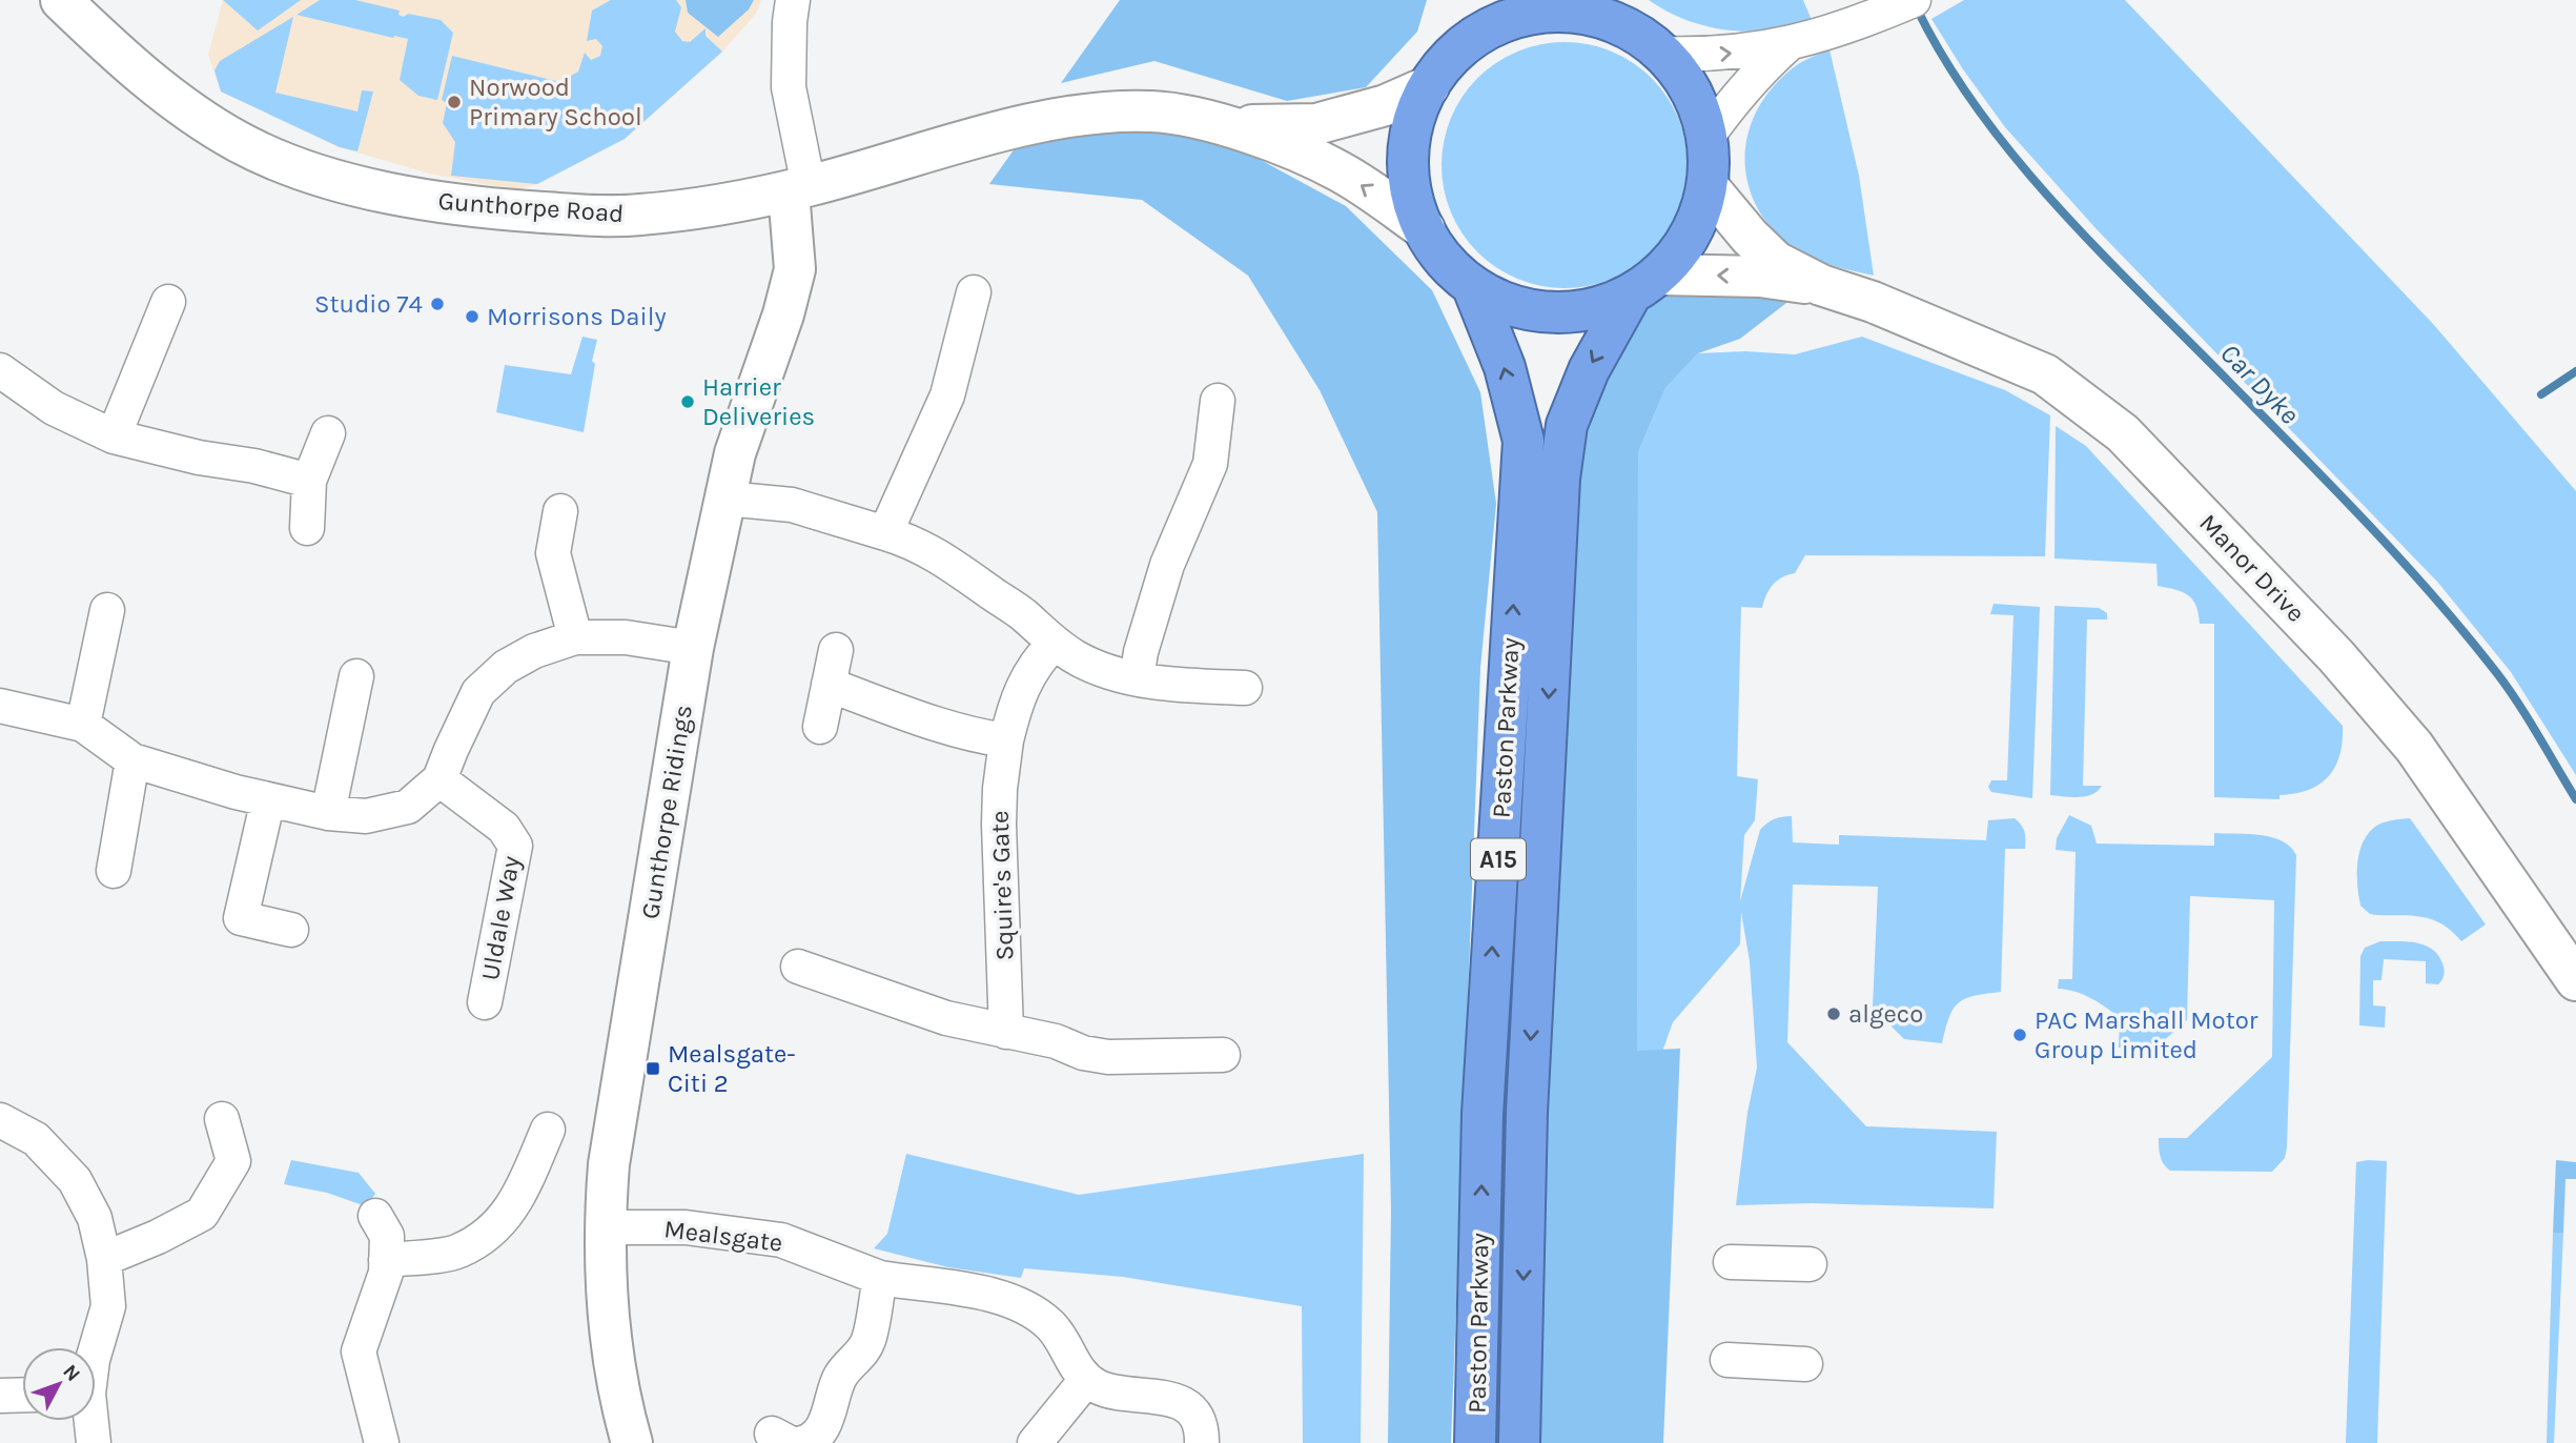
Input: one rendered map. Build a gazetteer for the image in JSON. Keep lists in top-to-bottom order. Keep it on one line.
{"streets":{"highway":["Paston Parkway","A15"],"street":["Gunthorpe Road","Manor Drive","Gunthorpe Ridings","Squire's Gate","Uldale Way","Mealsgate"]},"crossings":[["Gunthorpe Road","Gunthorpe Ridings"],["Manor Drive","Paston Parkway"],["Gunthorpe Ridings","Mealsgate"]],"water":["Car Dyke"],"places":{"other":["Norwood Primary School","Studio 74","Morrisons Daily","Harrier Deliveries","algeco","PAC Marshall Motor Group Limited"],"transit":["Mealsgate- Citi 2"]},"north":"top right"}
